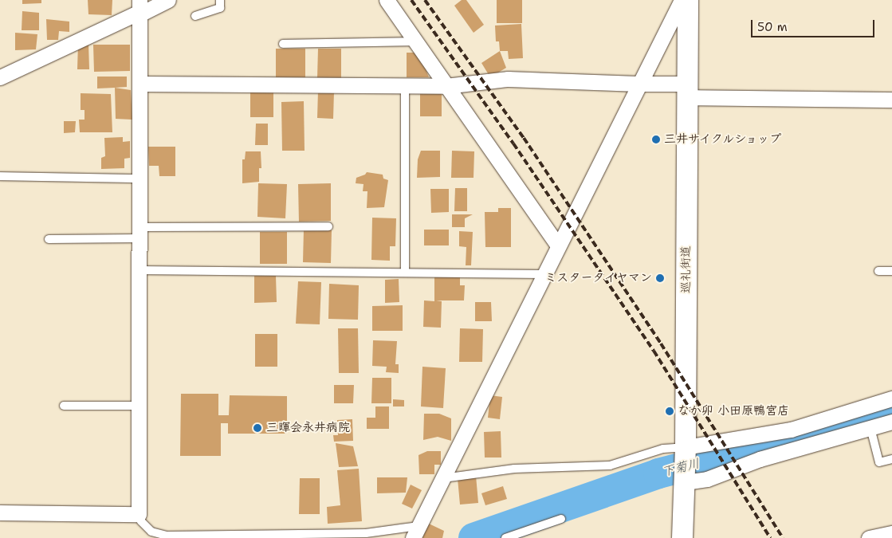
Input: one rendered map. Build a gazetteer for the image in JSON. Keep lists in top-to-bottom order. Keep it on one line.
{"streets":{"street":["巡礼街道"]},"water":["下菊川"],"places":["三井サイクルショップ","ミスタータイヤマン","なか卯 小田原鴨宮店","三暉会永井病院"],"scale_bar":"50 m"}
